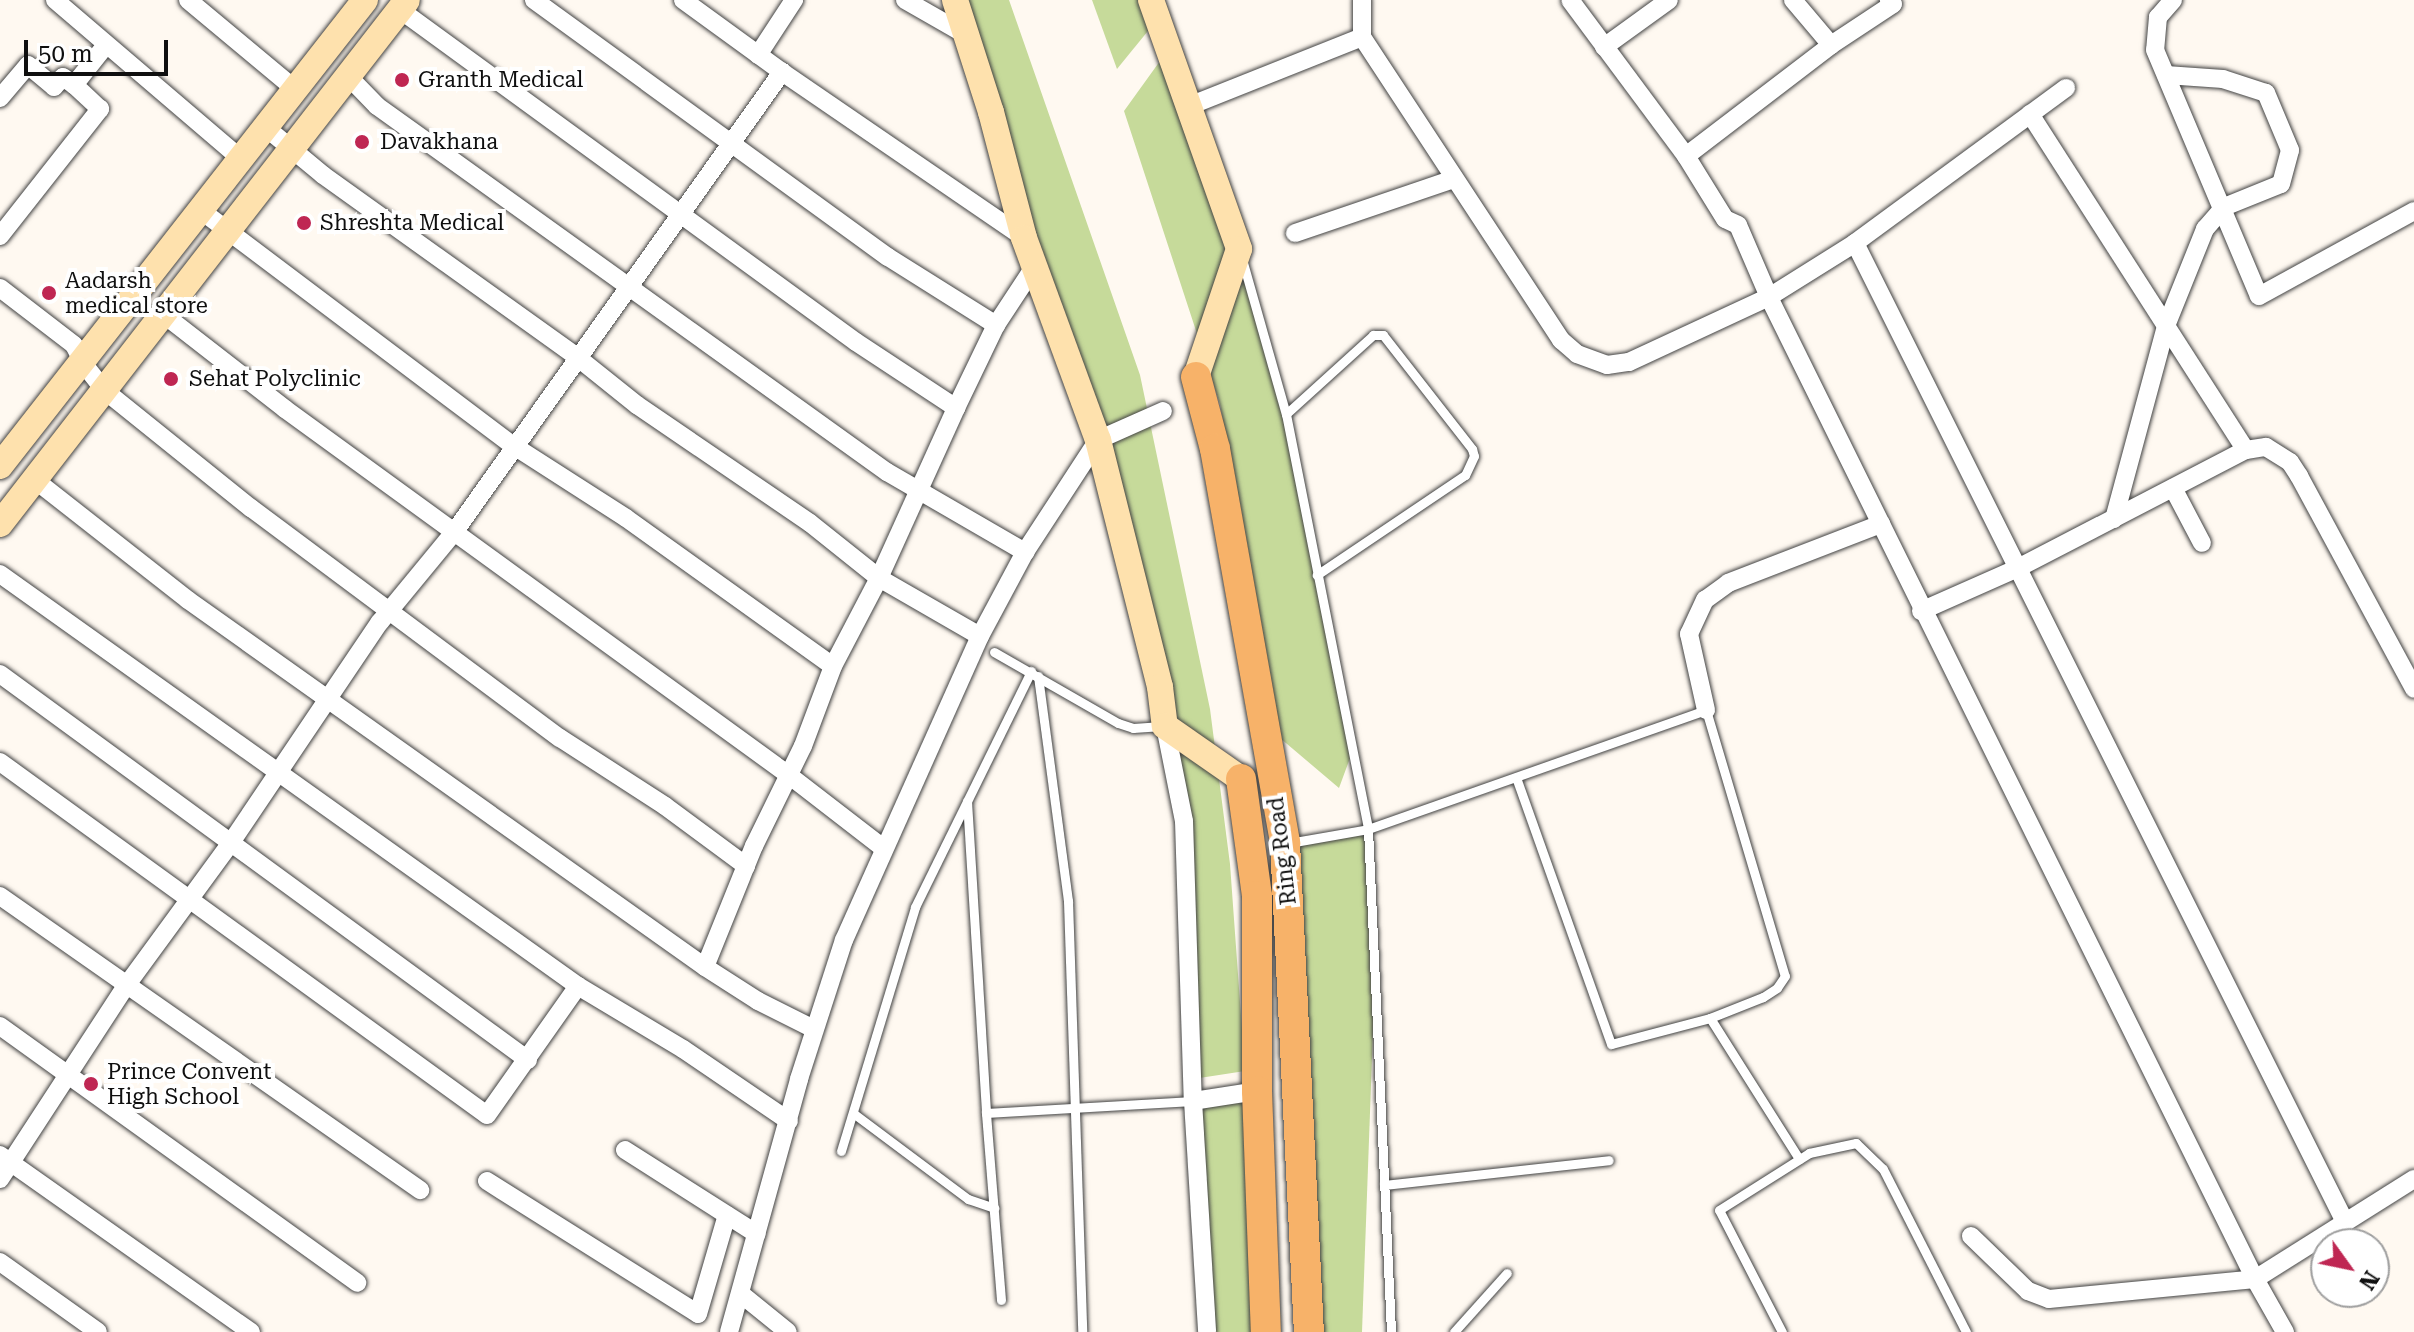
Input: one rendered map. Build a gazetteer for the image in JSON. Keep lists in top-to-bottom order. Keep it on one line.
{"streets":{"main road":["Ring Road"]},"places":["Granth Medical","Davakhana","Shreshta Medical","Aadarsh medical store","Sehat Polyclinic","Prince Convent High School"],"scale_bar":"50 m","north":"bottom right"}
